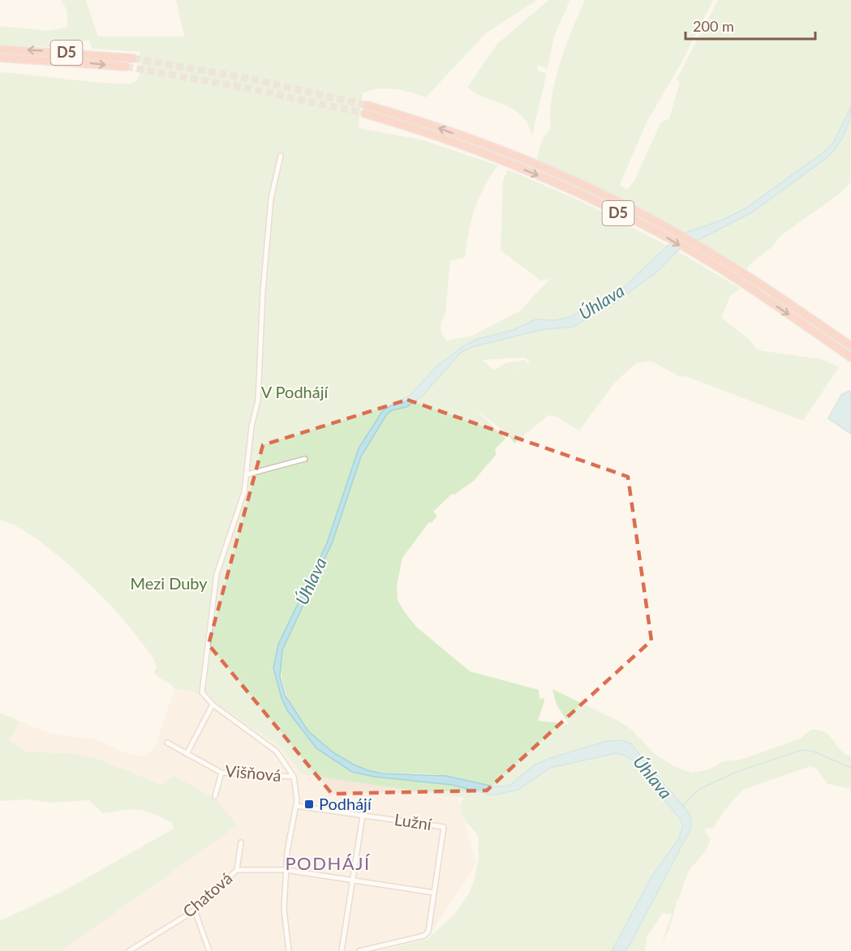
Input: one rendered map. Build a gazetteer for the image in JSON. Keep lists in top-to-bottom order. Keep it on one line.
{"streets":{"highway":["D5"],"street":["Višňová","Lužní","Chatová"]},"districts":["PODHÁJÍ"],"water":["Úhlava"],"parks":["V Podhájí","Mezi Duby"],"places":{"transit":["Podhájí"]},"scale_bar":"200 m"}
